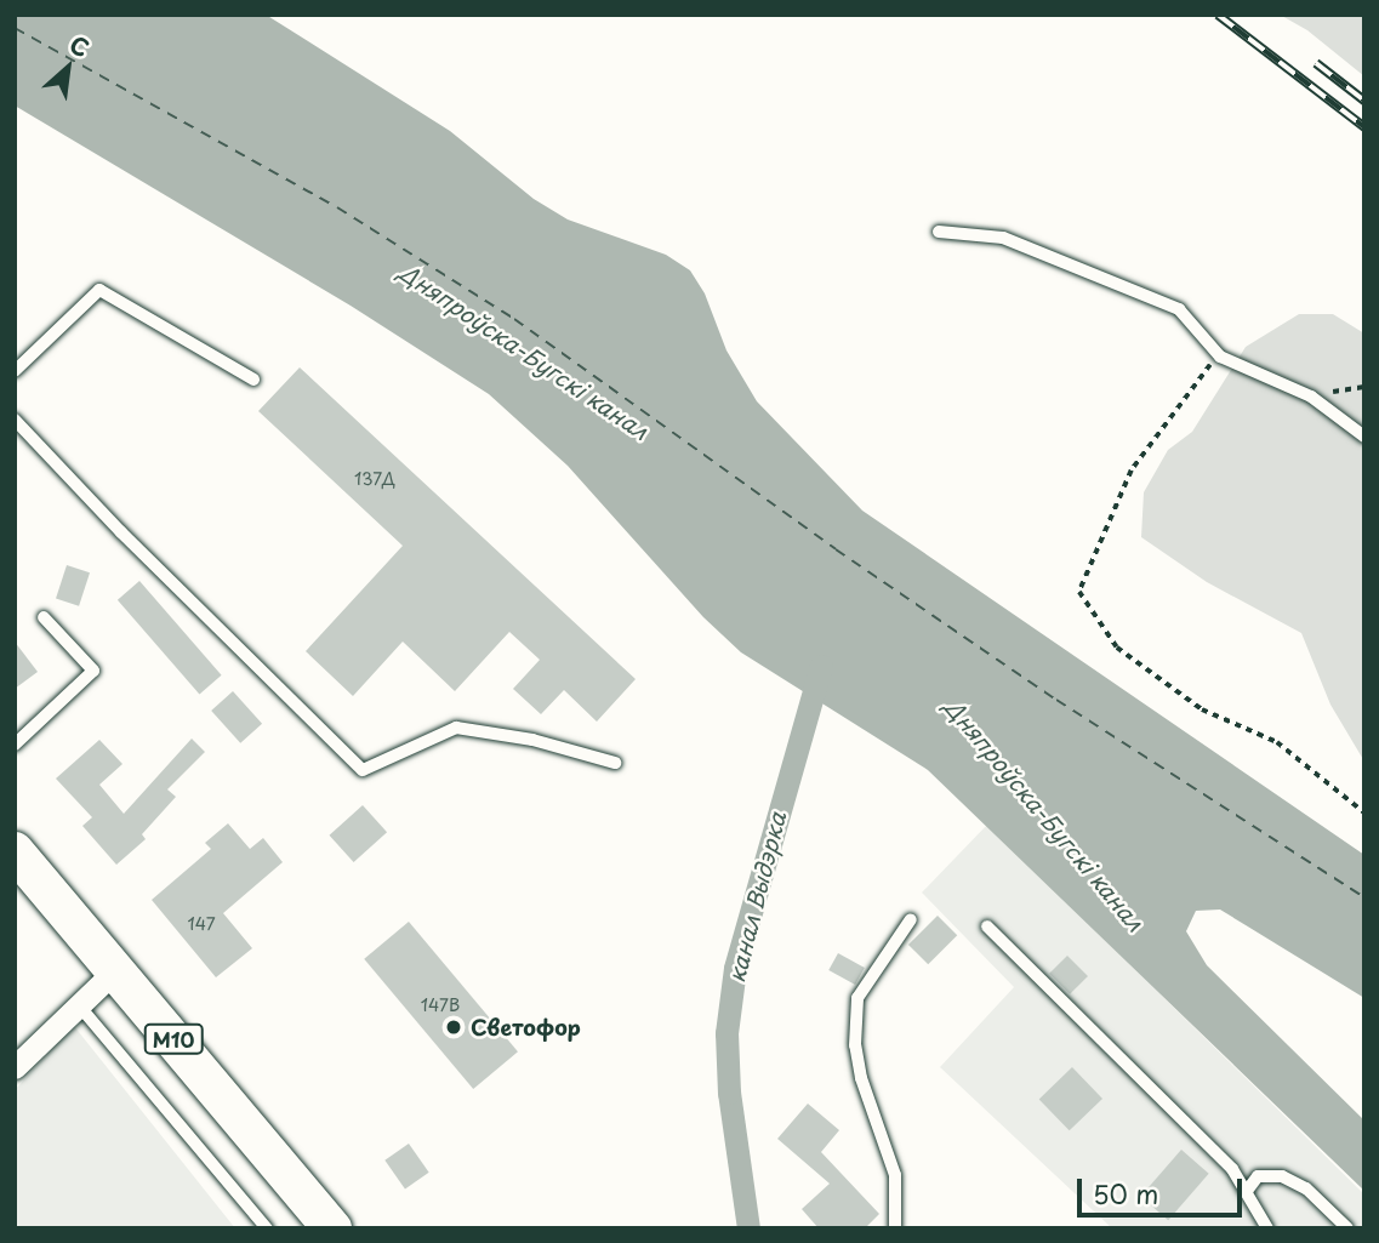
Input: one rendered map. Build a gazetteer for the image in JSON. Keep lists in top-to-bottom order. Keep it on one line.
{"streets":{"main road":["М10"]},"water":["Дняпроўска-Бугскі канал","канал Выдэрка"],"places":["Светофор"],"house_numbers":["137Д","147","147В"],"scale_bar":"50 m","north":"top right"}
